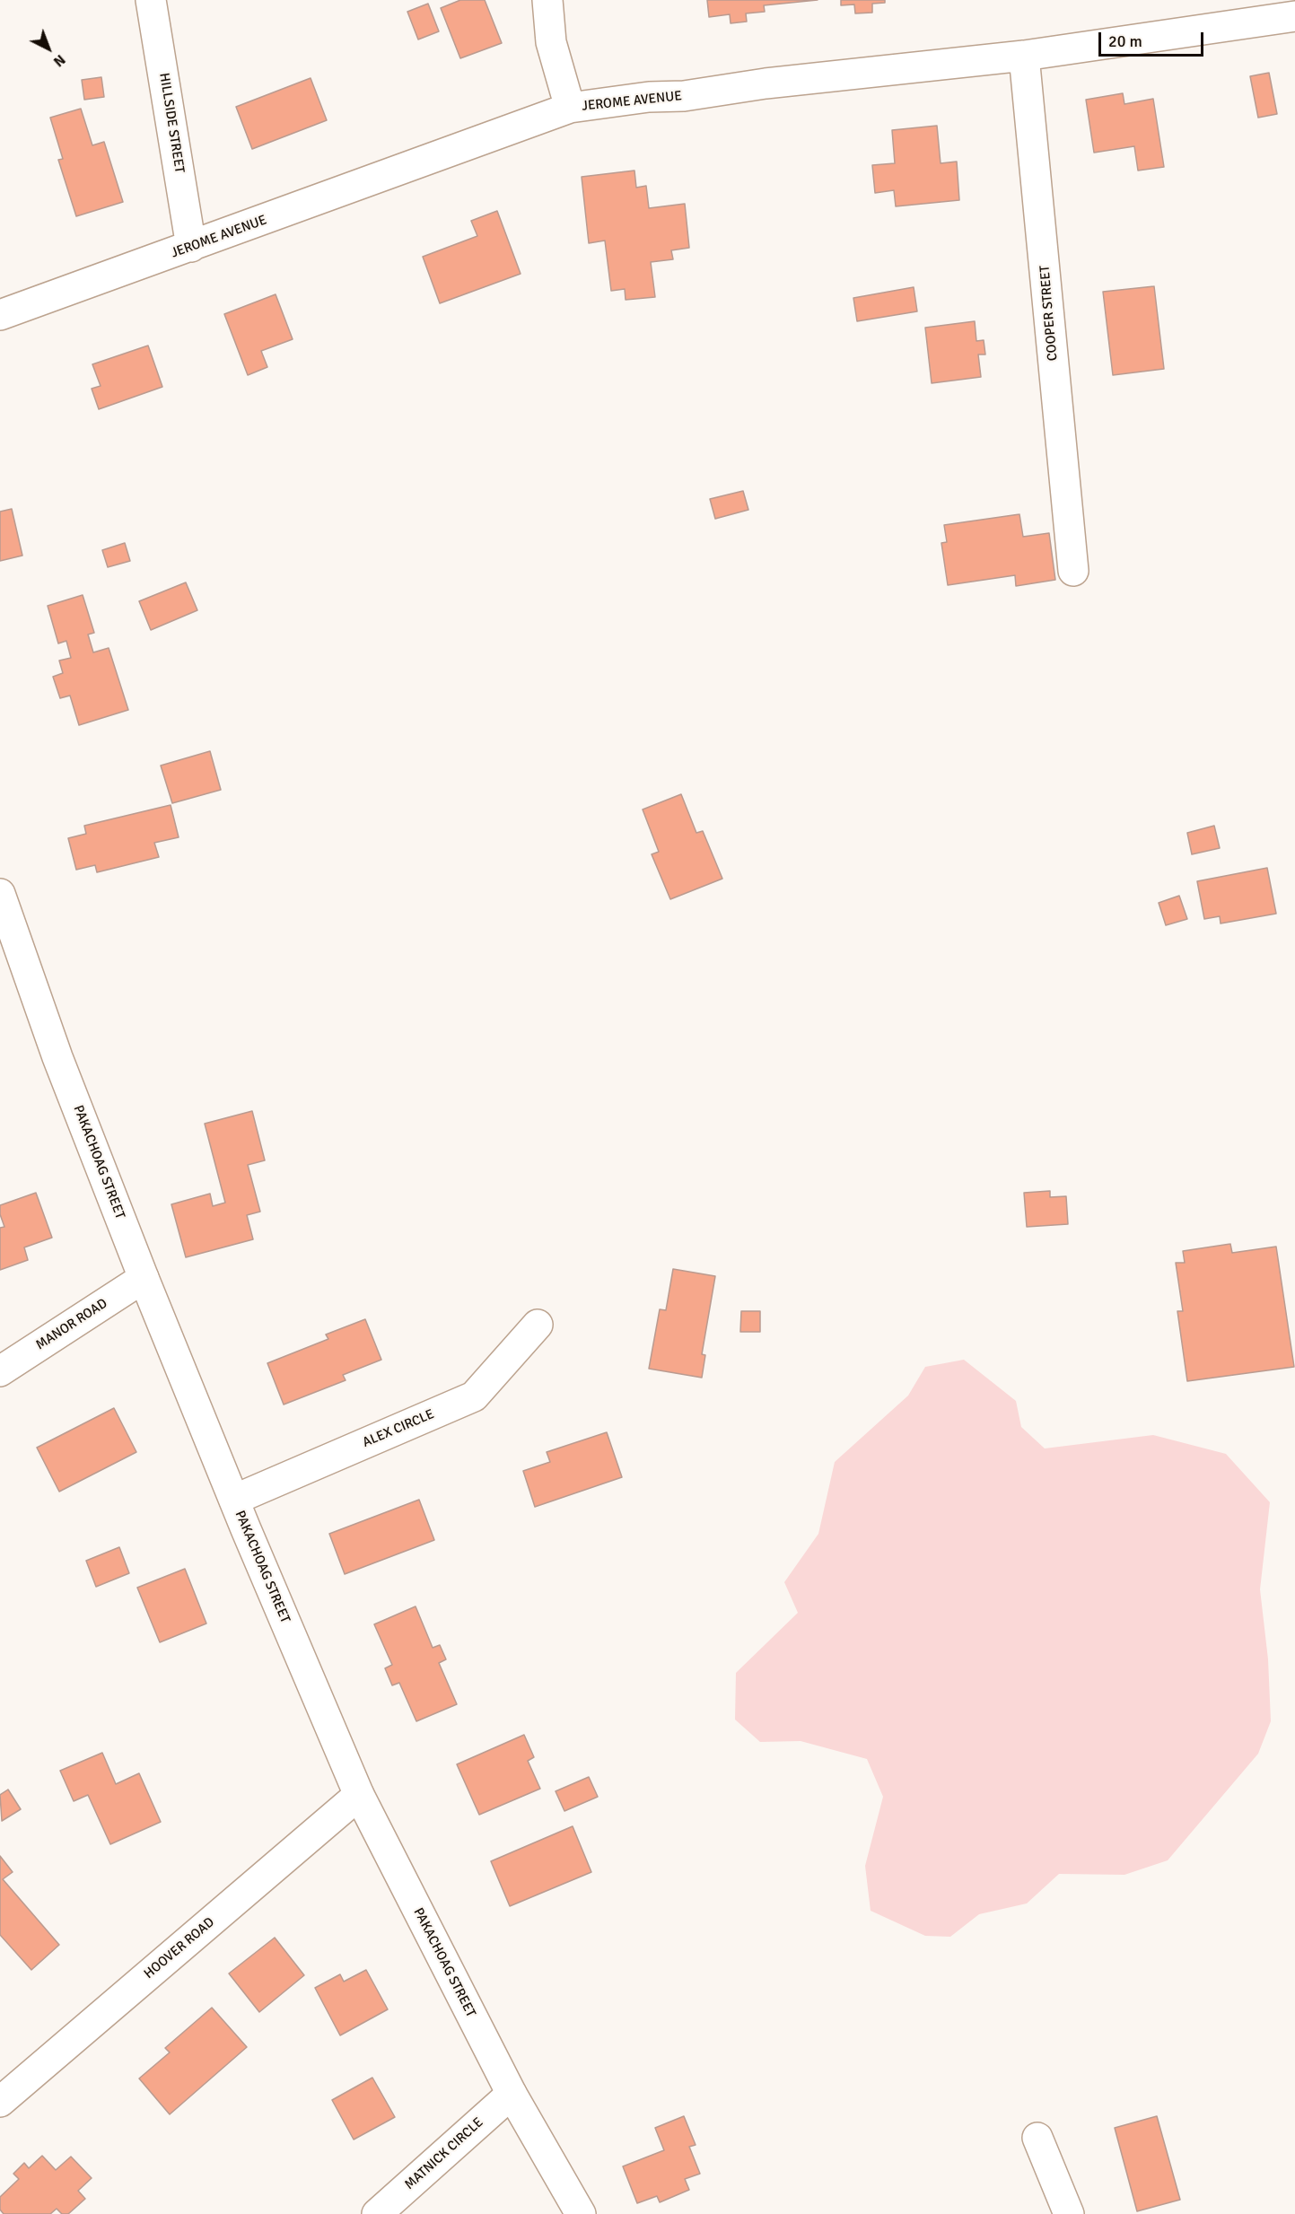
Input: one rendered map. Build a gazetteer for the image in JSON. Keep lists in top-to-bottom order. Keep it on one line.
{"streets":{"street":["JEROME AVENUE","HILLSIDE STREET","COOPER STREET","PAKACHOAG STREET","MANOR ROAD","ALEX CIRCLE","HOOVER ROAD","MATNICK CIRCLE"]},"crossings":[["JEROME AVENUE","HILLSIDE STREET"],["JEROME AVENUE","COOPER STREET"],["PAKACHOAG STREET","MANOR ROAD"],["PAKACHOAG STREET","ALEX CIRCLE"],["PAKACHOAG STREET","HOOVER ROAD"],["PAKACHOAG STREET","MATNICK CIRCLE"]],"scale_bar":"20 m","north":"bottom right"}
